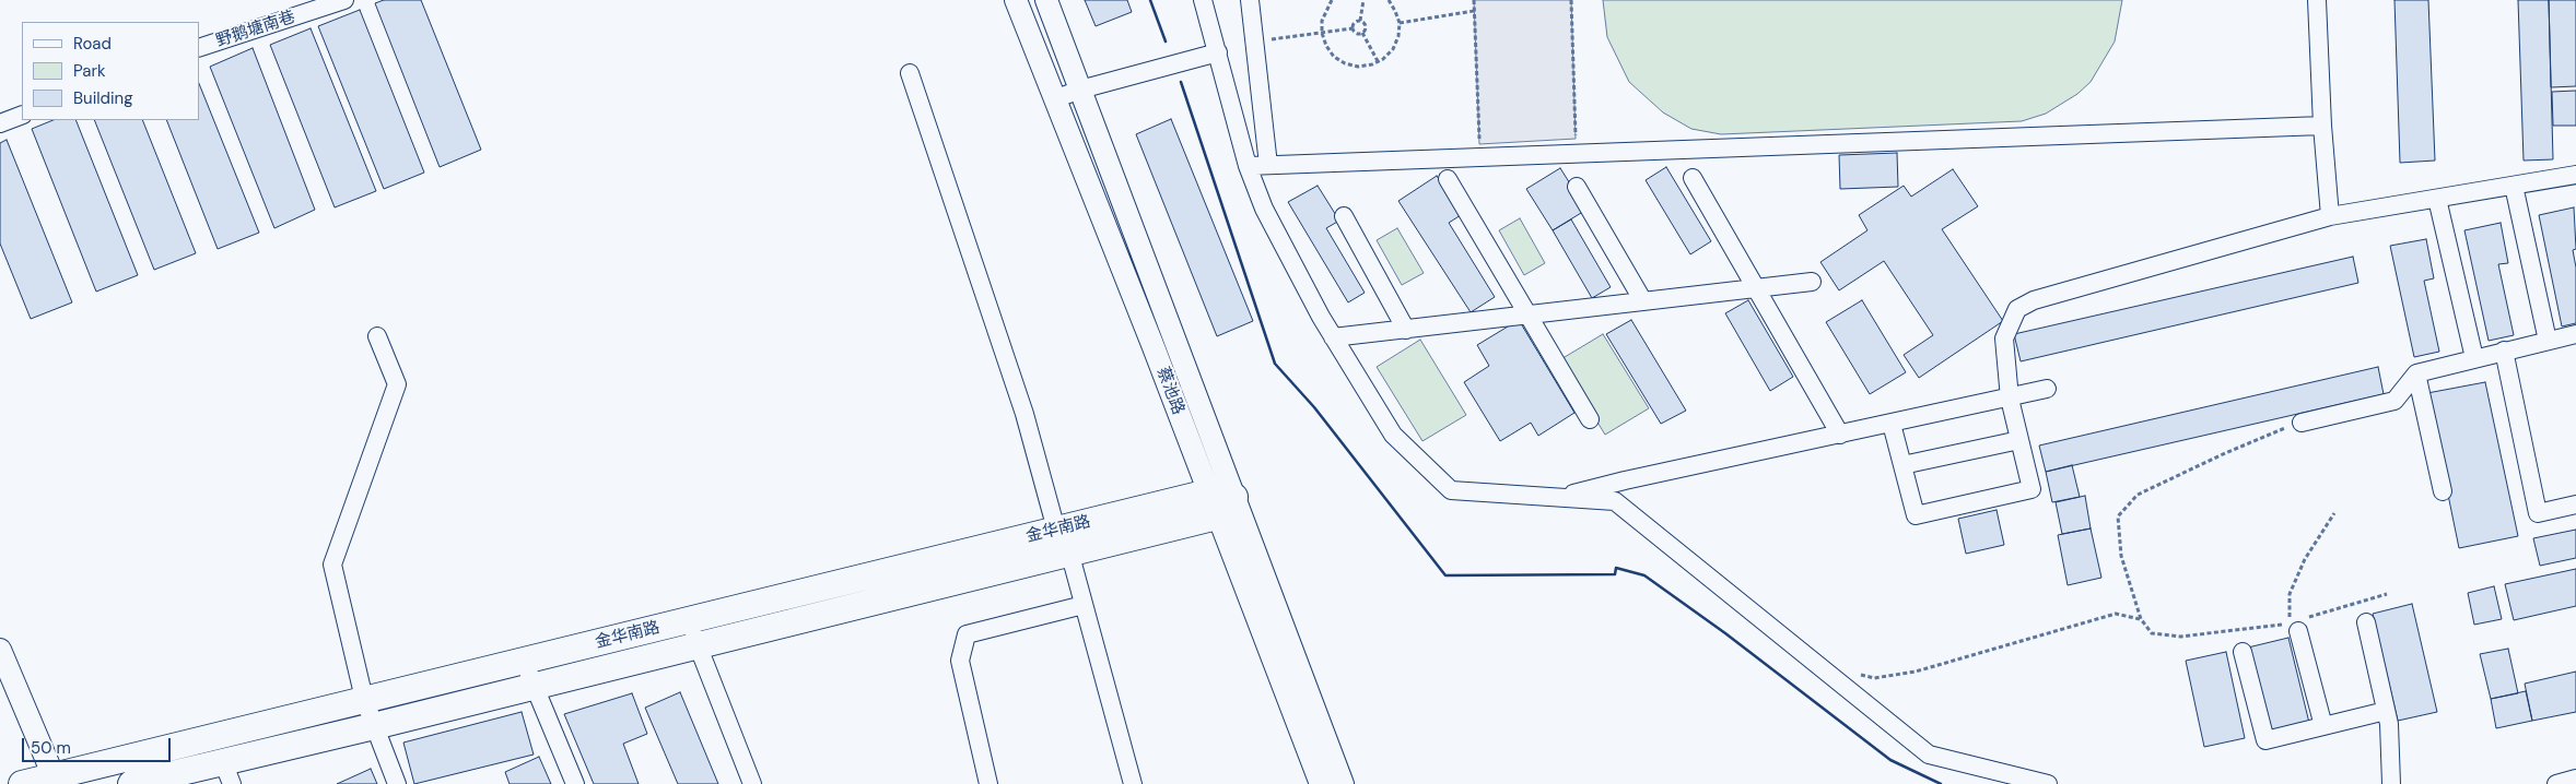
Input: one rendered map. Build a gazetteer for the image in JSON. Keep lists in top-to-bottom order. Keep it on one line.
{"streets":{"main road":["金华南路"],"street":["野鹅塘南巷","蔡池路"]},"crossings":[["蔡池路","金华南路"]],"legend":["Road","Park","Building"],"scale_bar":"50 m"}
